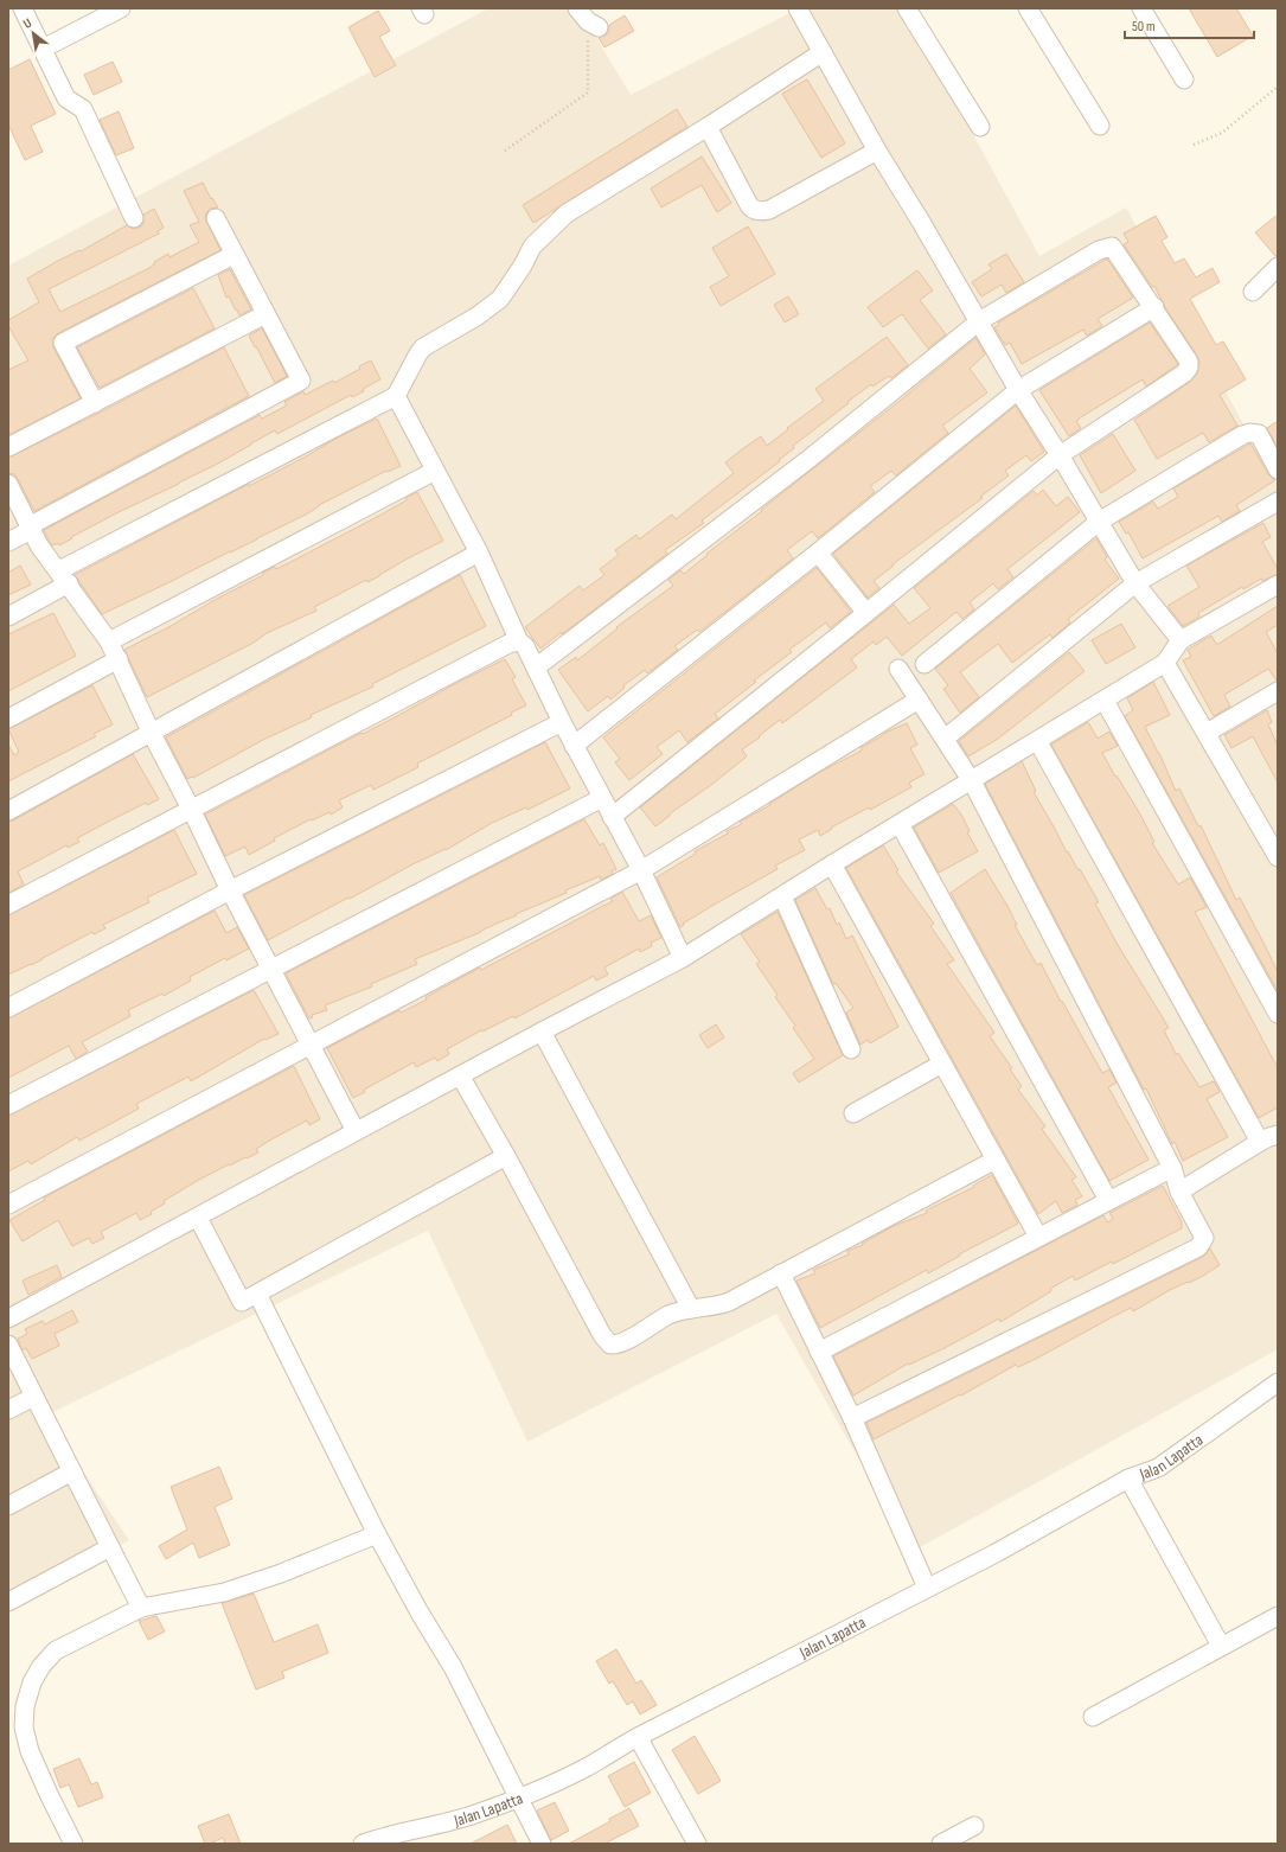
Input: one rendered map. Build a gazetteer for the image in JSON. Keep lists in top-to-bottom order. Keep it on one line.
{"streets":{"street":["Jalan Lapatta"]},"scale_bar":"50 m","north":"top left"}
